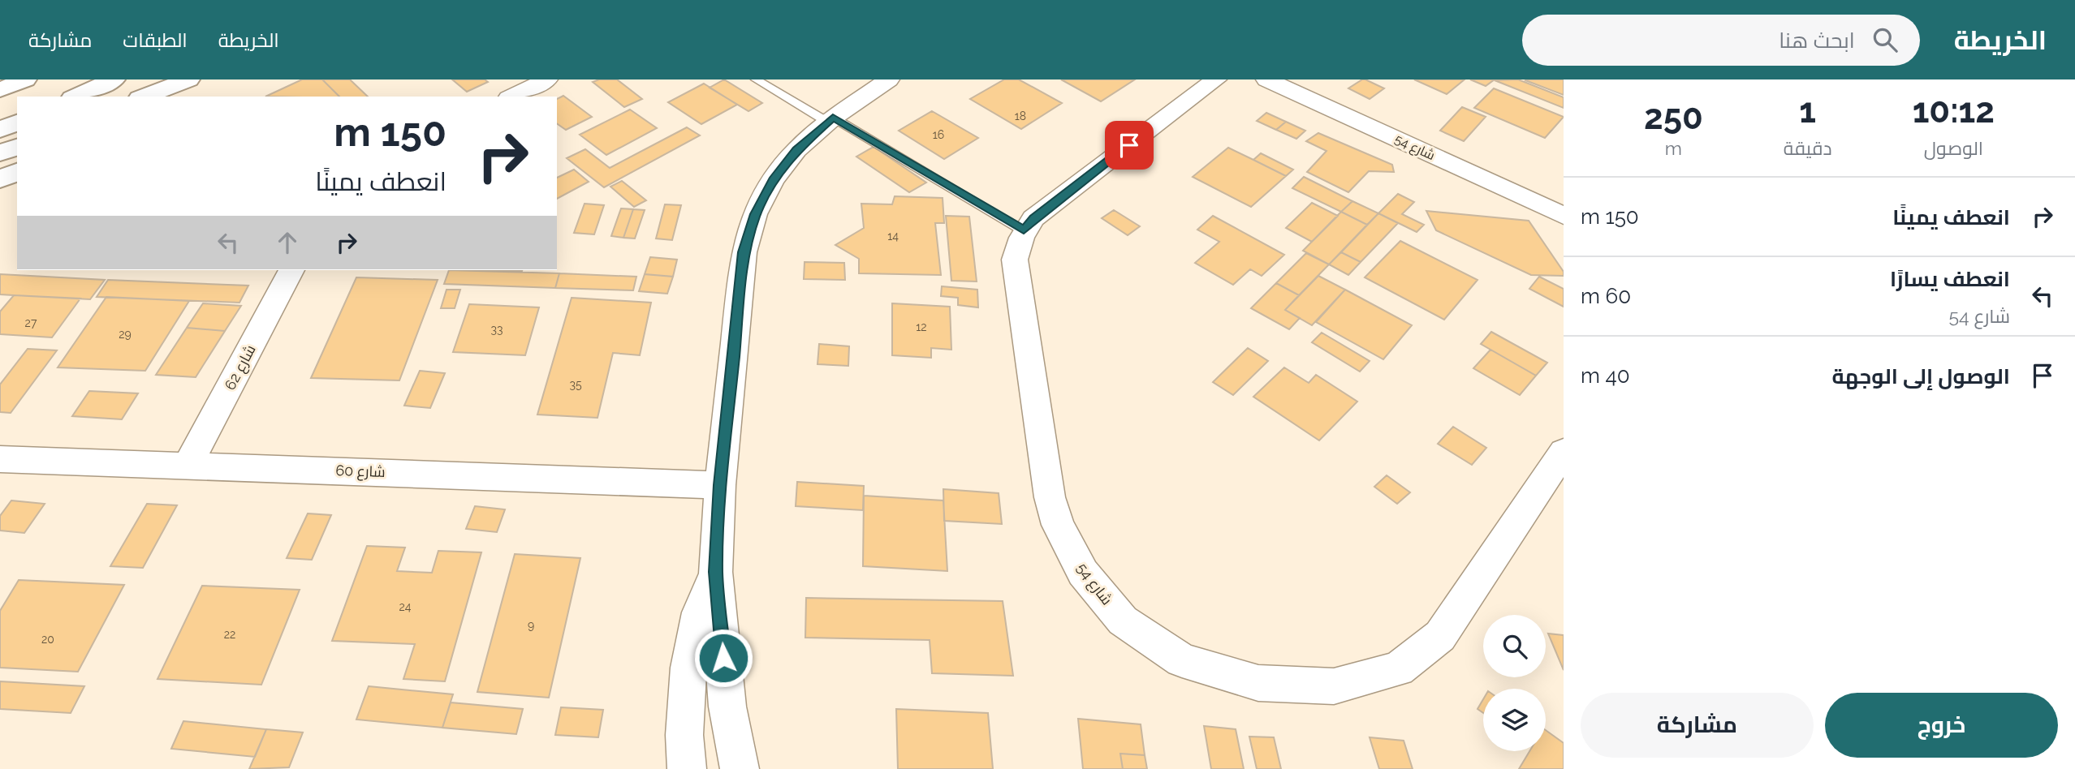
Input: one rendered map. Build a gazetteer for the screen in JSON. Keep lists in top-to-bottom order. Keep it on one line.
{"streets":{"street":["شارع 54","شارع 62","شارع 60"]},"crossings":[["شارع 62","شارع 60"]],"house_numbers":["18","16","14","27","12","33","29","35","24","9","22","20"],"page":{"header":"الخريطة","search":"ابحث هنا","nav":["الخريطة","الطبقات","مشاركة"],"eta":["10:12","الوصول","1","دقيقة","250","m"],"turn":["150 m","انعطف يمينًا"],"list":[{"name":"انعطف يمينًا","value":"150 m"},{"name":"انعطف يسارًا","note":"شارع 54","value":"60 m"},{"name":"الوصول إلى الوجهة","value":"40 m"}],"buttons":["خروج","مشاركة"]}}
